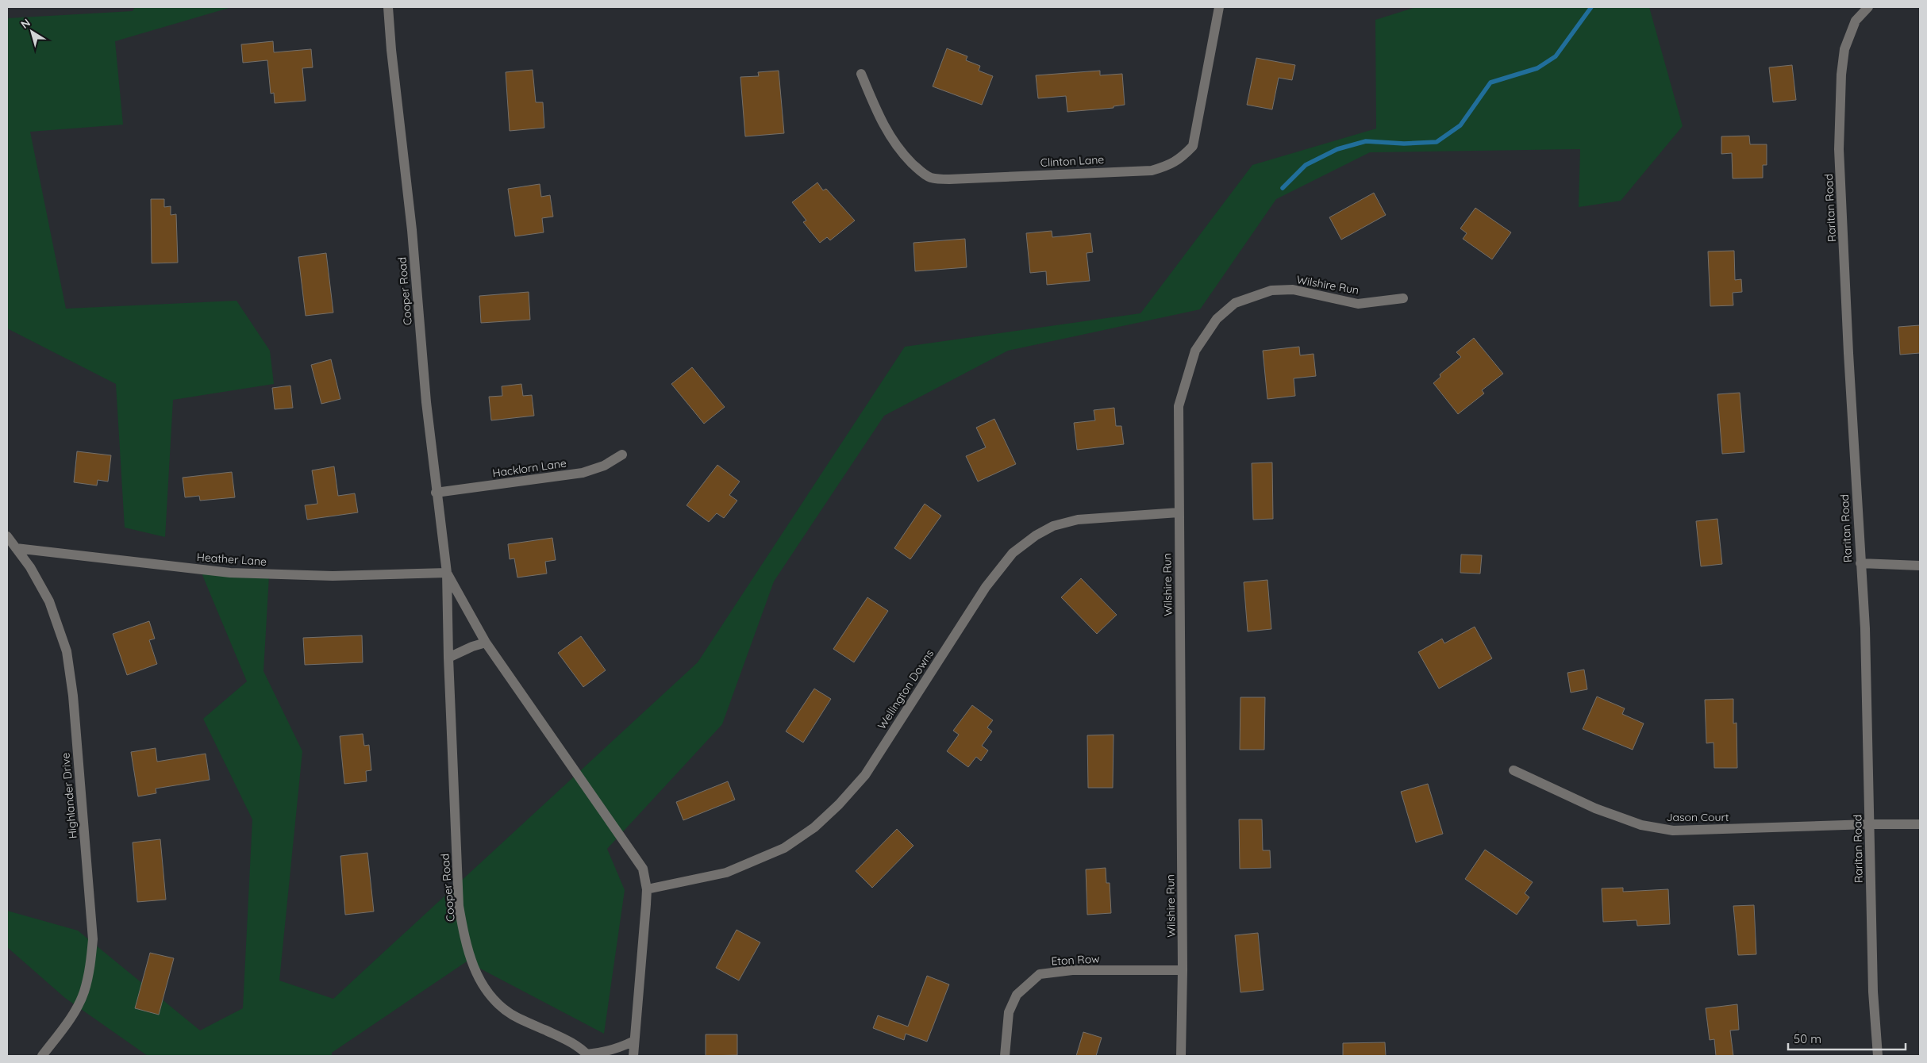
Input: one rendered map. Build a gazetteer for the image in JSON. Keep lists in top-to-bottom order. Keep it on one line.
{"streets":{"street":["Clinton Lane","Raritan Road","Wilshire Run","Cooper Road","Hacklorn Lane","Heather Lane","Wellington Downs","Highlander Drive","Jason Court","Eton Row"]},"crossings":[["Raritan Road","Jason Court"],["Wilshire Run","Wellington Downs"],["Wilshire Run","Eton Row"],["Cooper Road","Hacklorn Lane"],["Cooper Road","Heather Lane"],["Cooper Road","Wellington Downs"],["Heather Lane","Highlander Drive"]],"scale_bar":"50 m","north":"top left"}
